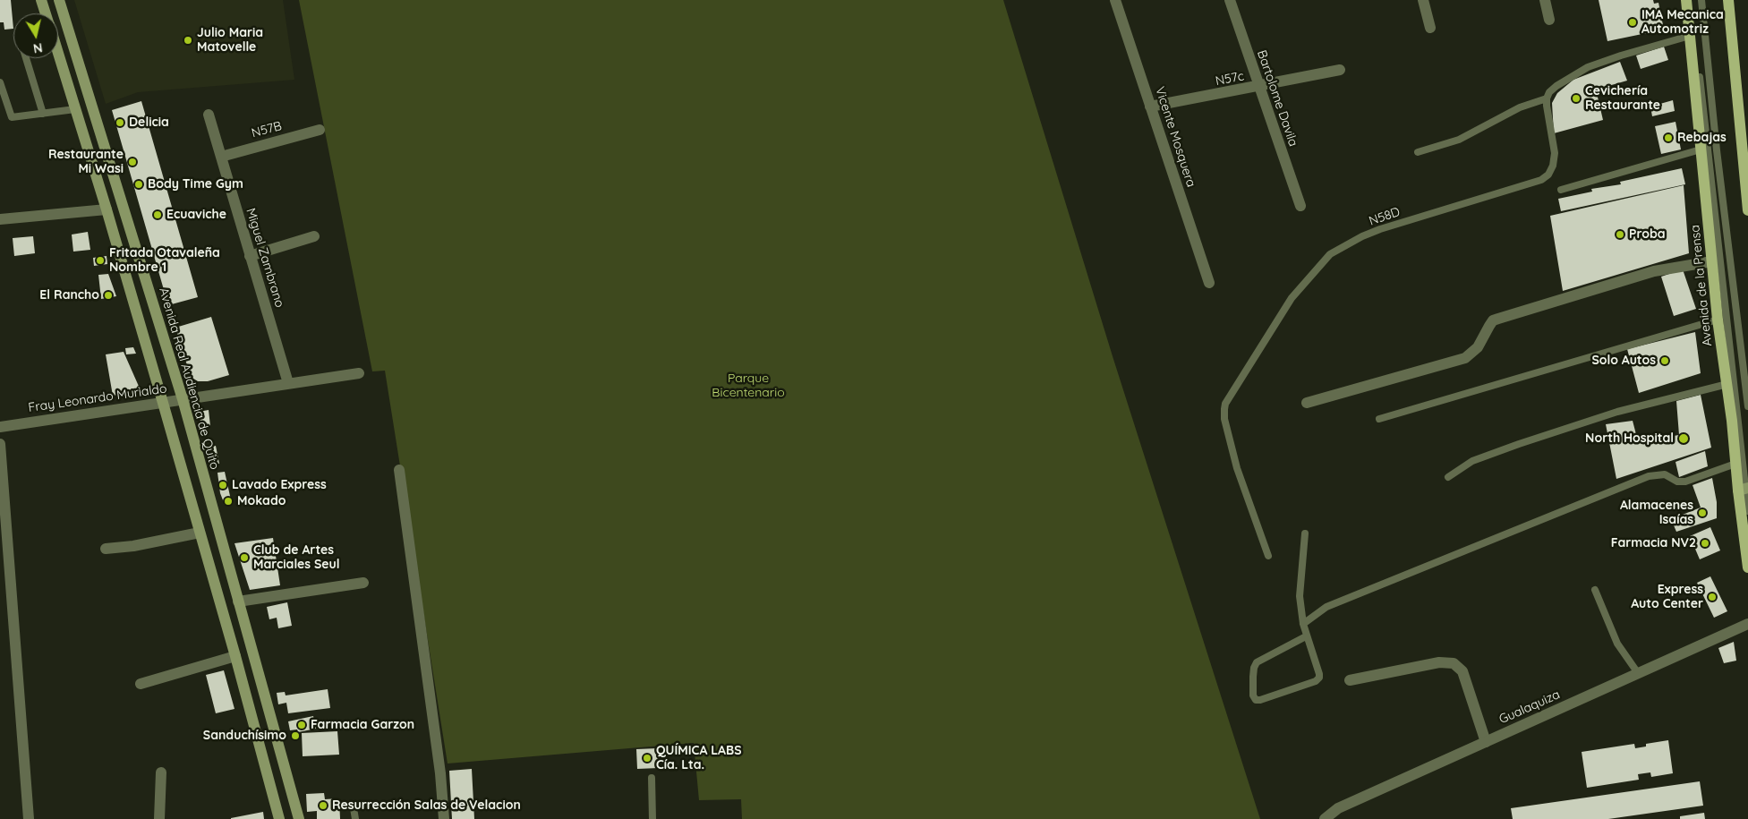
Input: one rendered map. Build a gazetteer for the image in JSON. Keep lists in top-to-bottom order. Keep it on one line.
{"streets":{"main road":["Avenida de la Prensa","Avenida Real Audiencia de Quito"],"street":["N57c","Bartolome Davila","N57B","Vicente Mosquera","Miguel Zambrano","Fray Leonardo Murialdo","Gualaquiza"],"lane":["N58D"]},"crossings":[["N57c","Bartolome Davila"],["N57c","Vicente Mosquera"],["N57B","Miguel Zambrano"],["Miguel Zambrano","Fray Leonardo Murialdo"],["Avenida Real Audiencia de Quito","Fray Leonardo Murialdo"]],"parks":["Parque Bicentenario"],"places":["IMA Mecanica Automotriz","Julio Maria Matovelle","Cevichería Restaurante","Delicia","Rebajas","Restaurante Mi Wasi","Body Time Gym","Ecuaviche","Proba","Fritada Otavaleña Nombre 1","El Rancho","Solo Autos","North Hospital","Lavado Express","Mokado","Alamacenes Isaías","Farmacia NV2","Club de Artes Marciales Seul","Express Auto Center","Farmacia Garzon","Sanduchísimo","QUÍMICA LABS Cía. Lta.","Resurrección Salas de Velacion"],"north":"bottom"}
